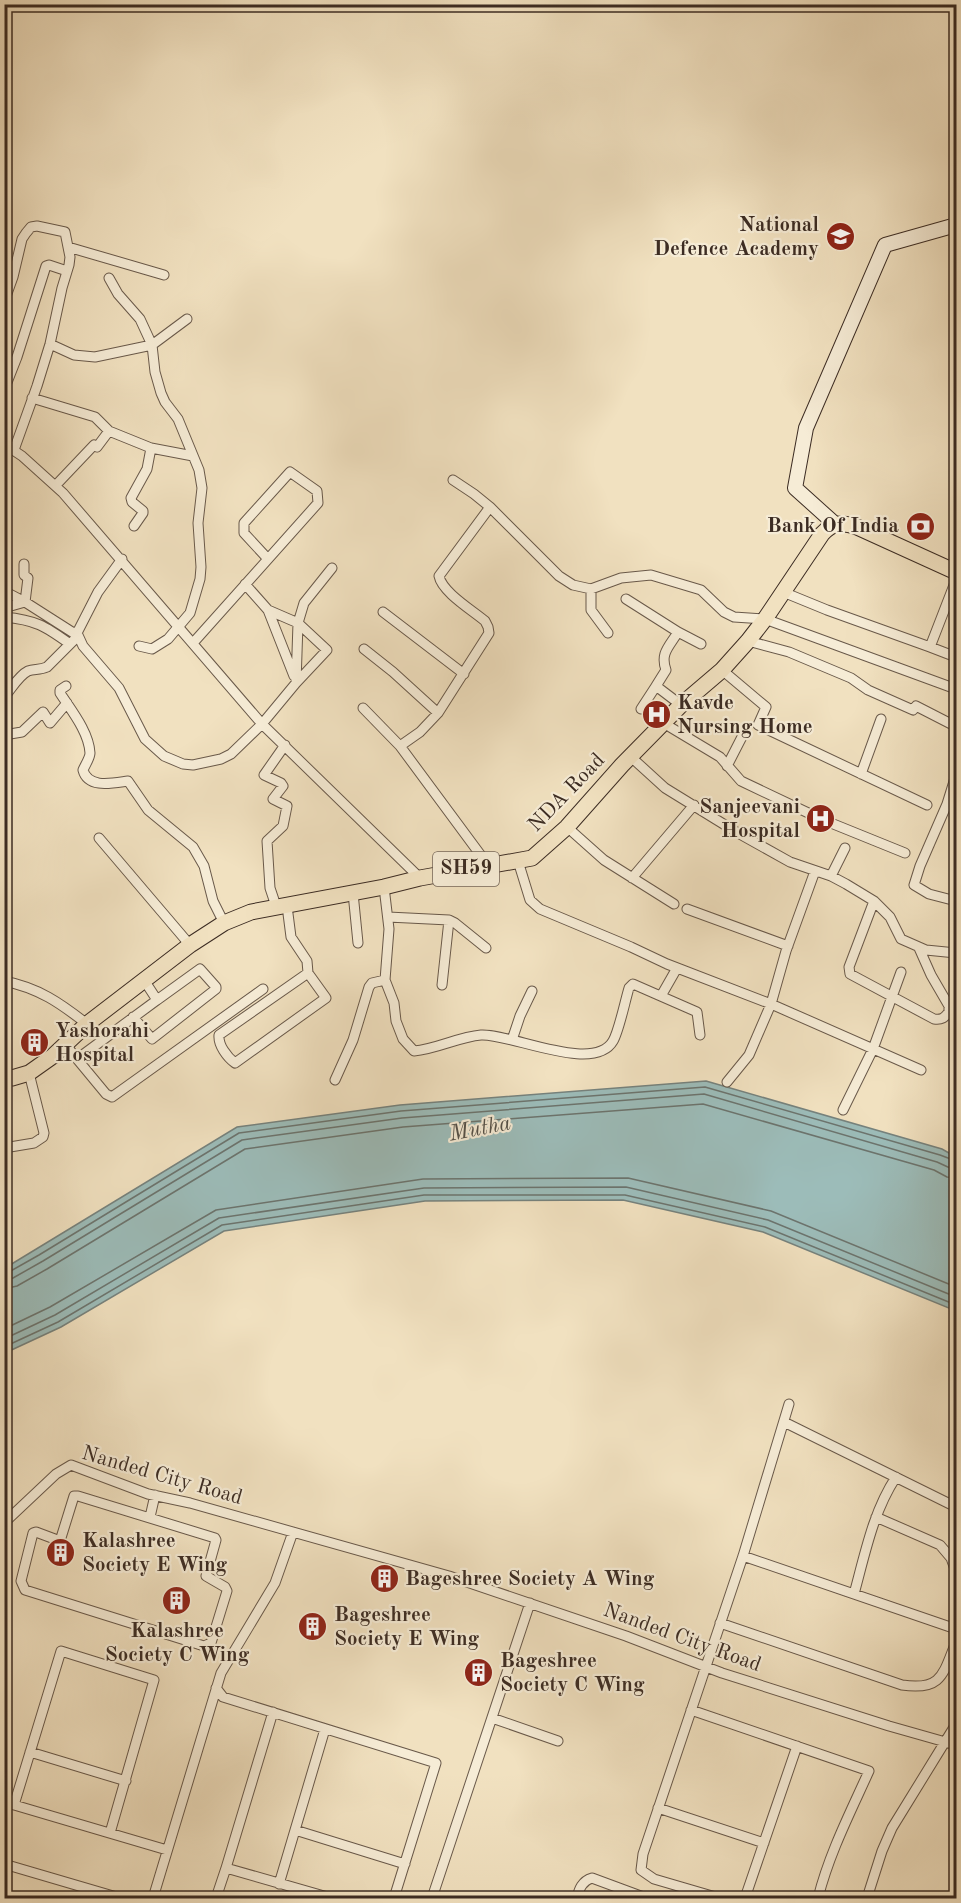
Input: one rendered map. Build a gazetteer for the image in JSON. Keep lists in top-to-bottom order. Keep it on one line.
{"streets":{"main road":["NDA Road","SH59"],"street":["Nanded City Road"]},"water":["Mutha"],"places":{"school or university":["National Defence Academy"],"bank":["Bank Of India"],"hospital":["Kavde Nursing Home","Sanjeevani Hospital"],"building":["Yashorahi Hospital","Kalashree Society E Wing","Bageshree Society A Wing","Kalashree Society C Wing","Bageshree Society E Wing","Bageshree Society C Wing"]}}
